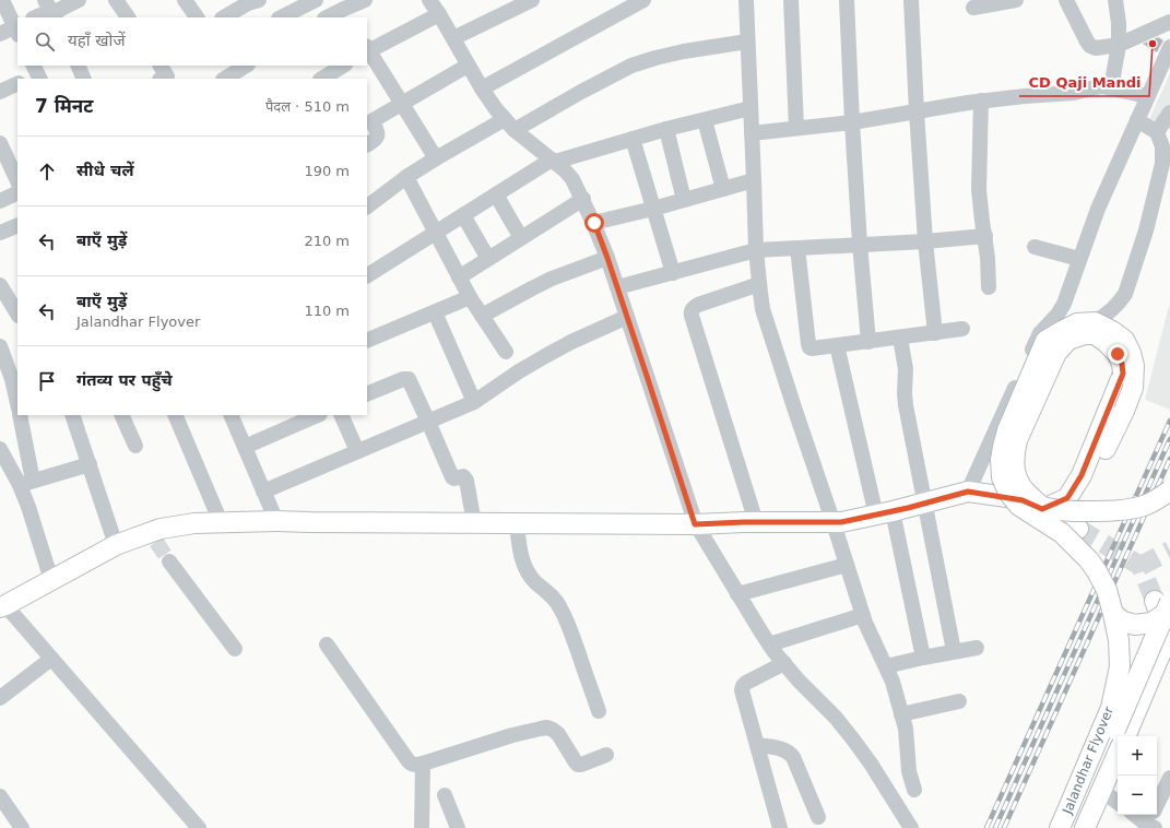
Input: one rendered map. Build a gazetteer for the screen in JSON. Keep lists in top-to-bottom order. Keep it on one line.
{"streets":{"main road":["Jalandhar Flyover"]},"places":["CD Qaji Mandi"],"page":{"search":"यहाँ खोजें","heading":["7 मिनट","पैदल · 510 m"],"list":[["सीधे चलें","190 m"],["बाएँ मुड़ें","210 m"],["बाएँ मुड़ें","Jalandhar Flyover","110 m"],"गंतव्य पर पहुँचे"],"map_buttons":["+","−"]}}
